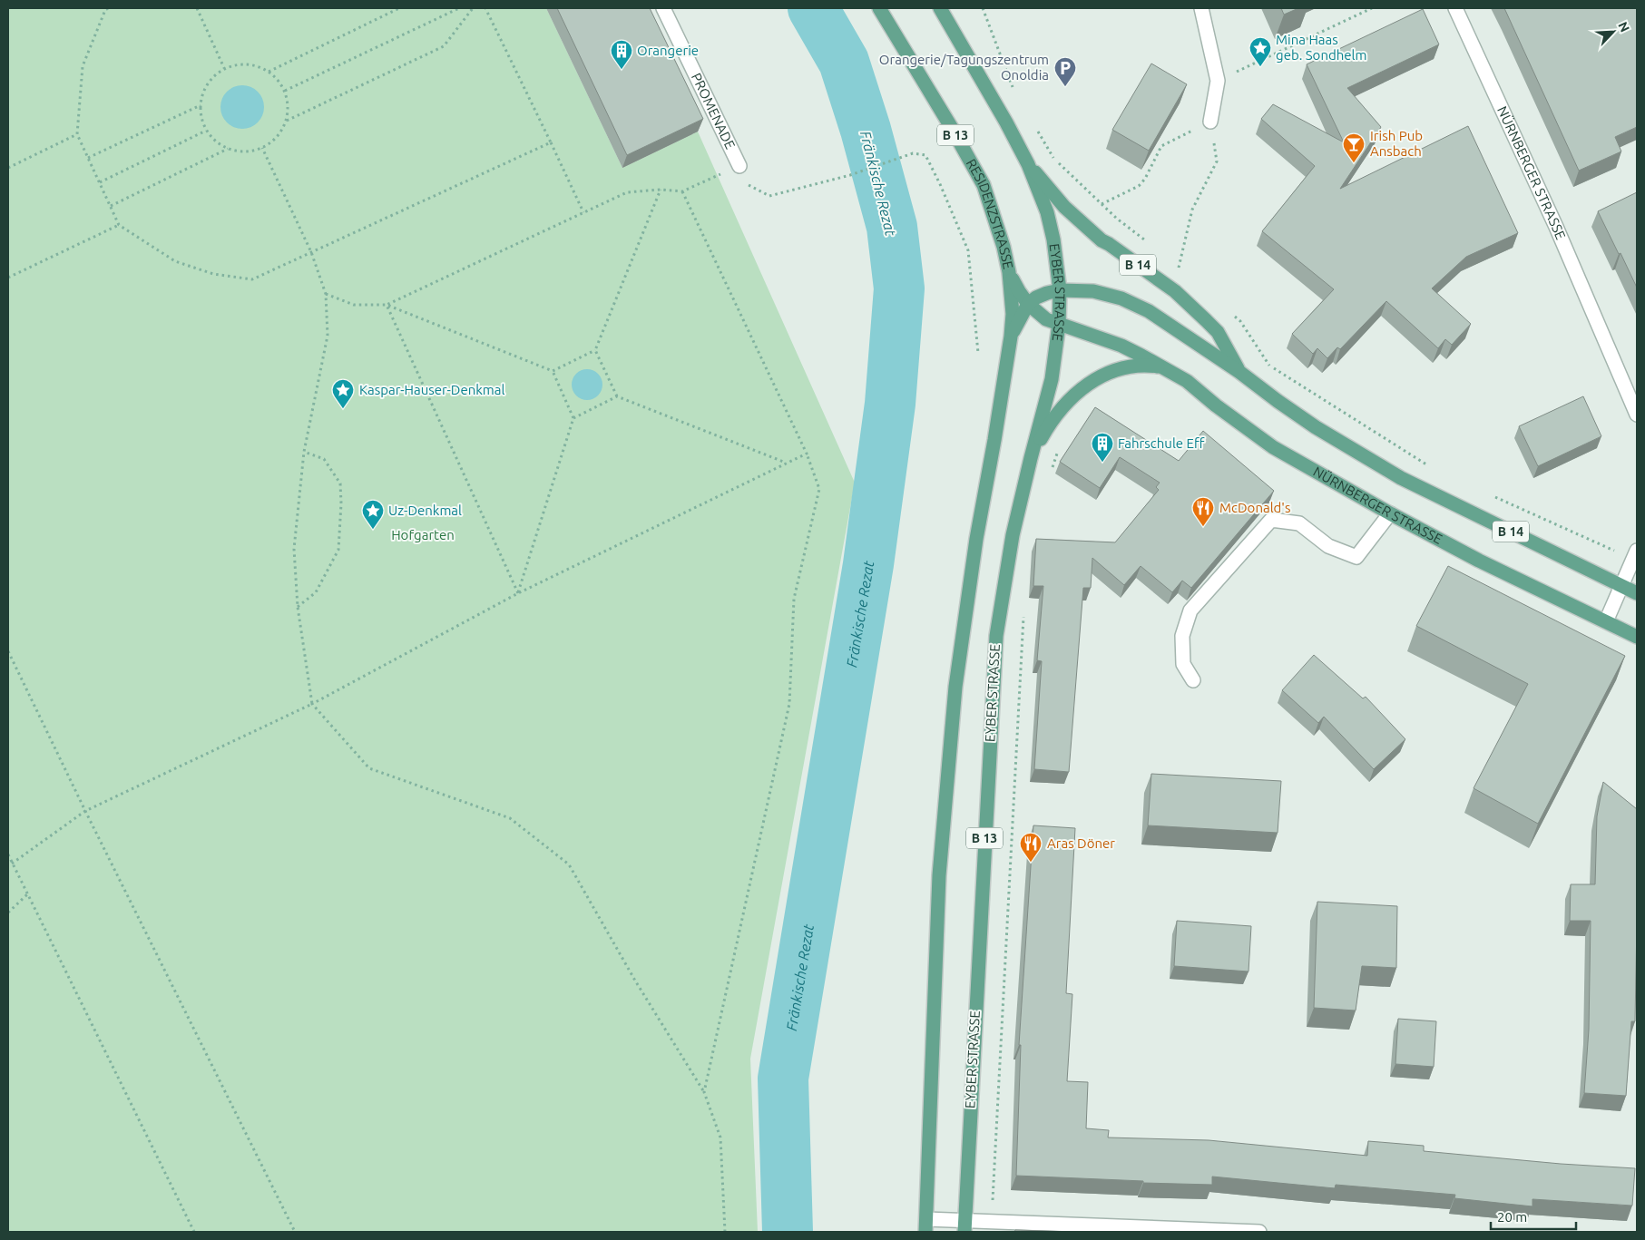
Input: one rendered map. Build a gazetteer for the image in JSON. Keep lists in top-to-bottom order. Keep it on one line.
{"streets":{"main road":["B 13","NÜRNBERGER STRASSE","RESIDENZSTRASSE","B 14","EYBER STRASSE"],"street":["PROMENADE"]},"crossings":[["B 13","RESIDENZSTRASSE"],["B 13","B 14"],["B 13","EYBER STRASSE"],["NÜRNBERGER STRASSE","RESIDENZSTRASSE"],["NÜRNBERGER STRASSE","B 14"],["NÜRNBERGER STRASSE","EYBER STRASSE"],["B 14","EYBER STRASSE"]],"water":["Fränkische Rezat"],"parks":["Hofgarten"],"places":{"place":["Mina Haas geb. Sondhelm","Kaspar-Hauser-Denkmal","Uz-Denkmal"],"building":["Orangerie","Fahrschule Eff"],"parking":["Orangerie/Tagungszentrum Onoldia"],"bar":["Irish Pub Ansbach"],"restaurant":["McDonald's","Aras Döner"]},"scale_bar":"20 m","north":"top right"}
